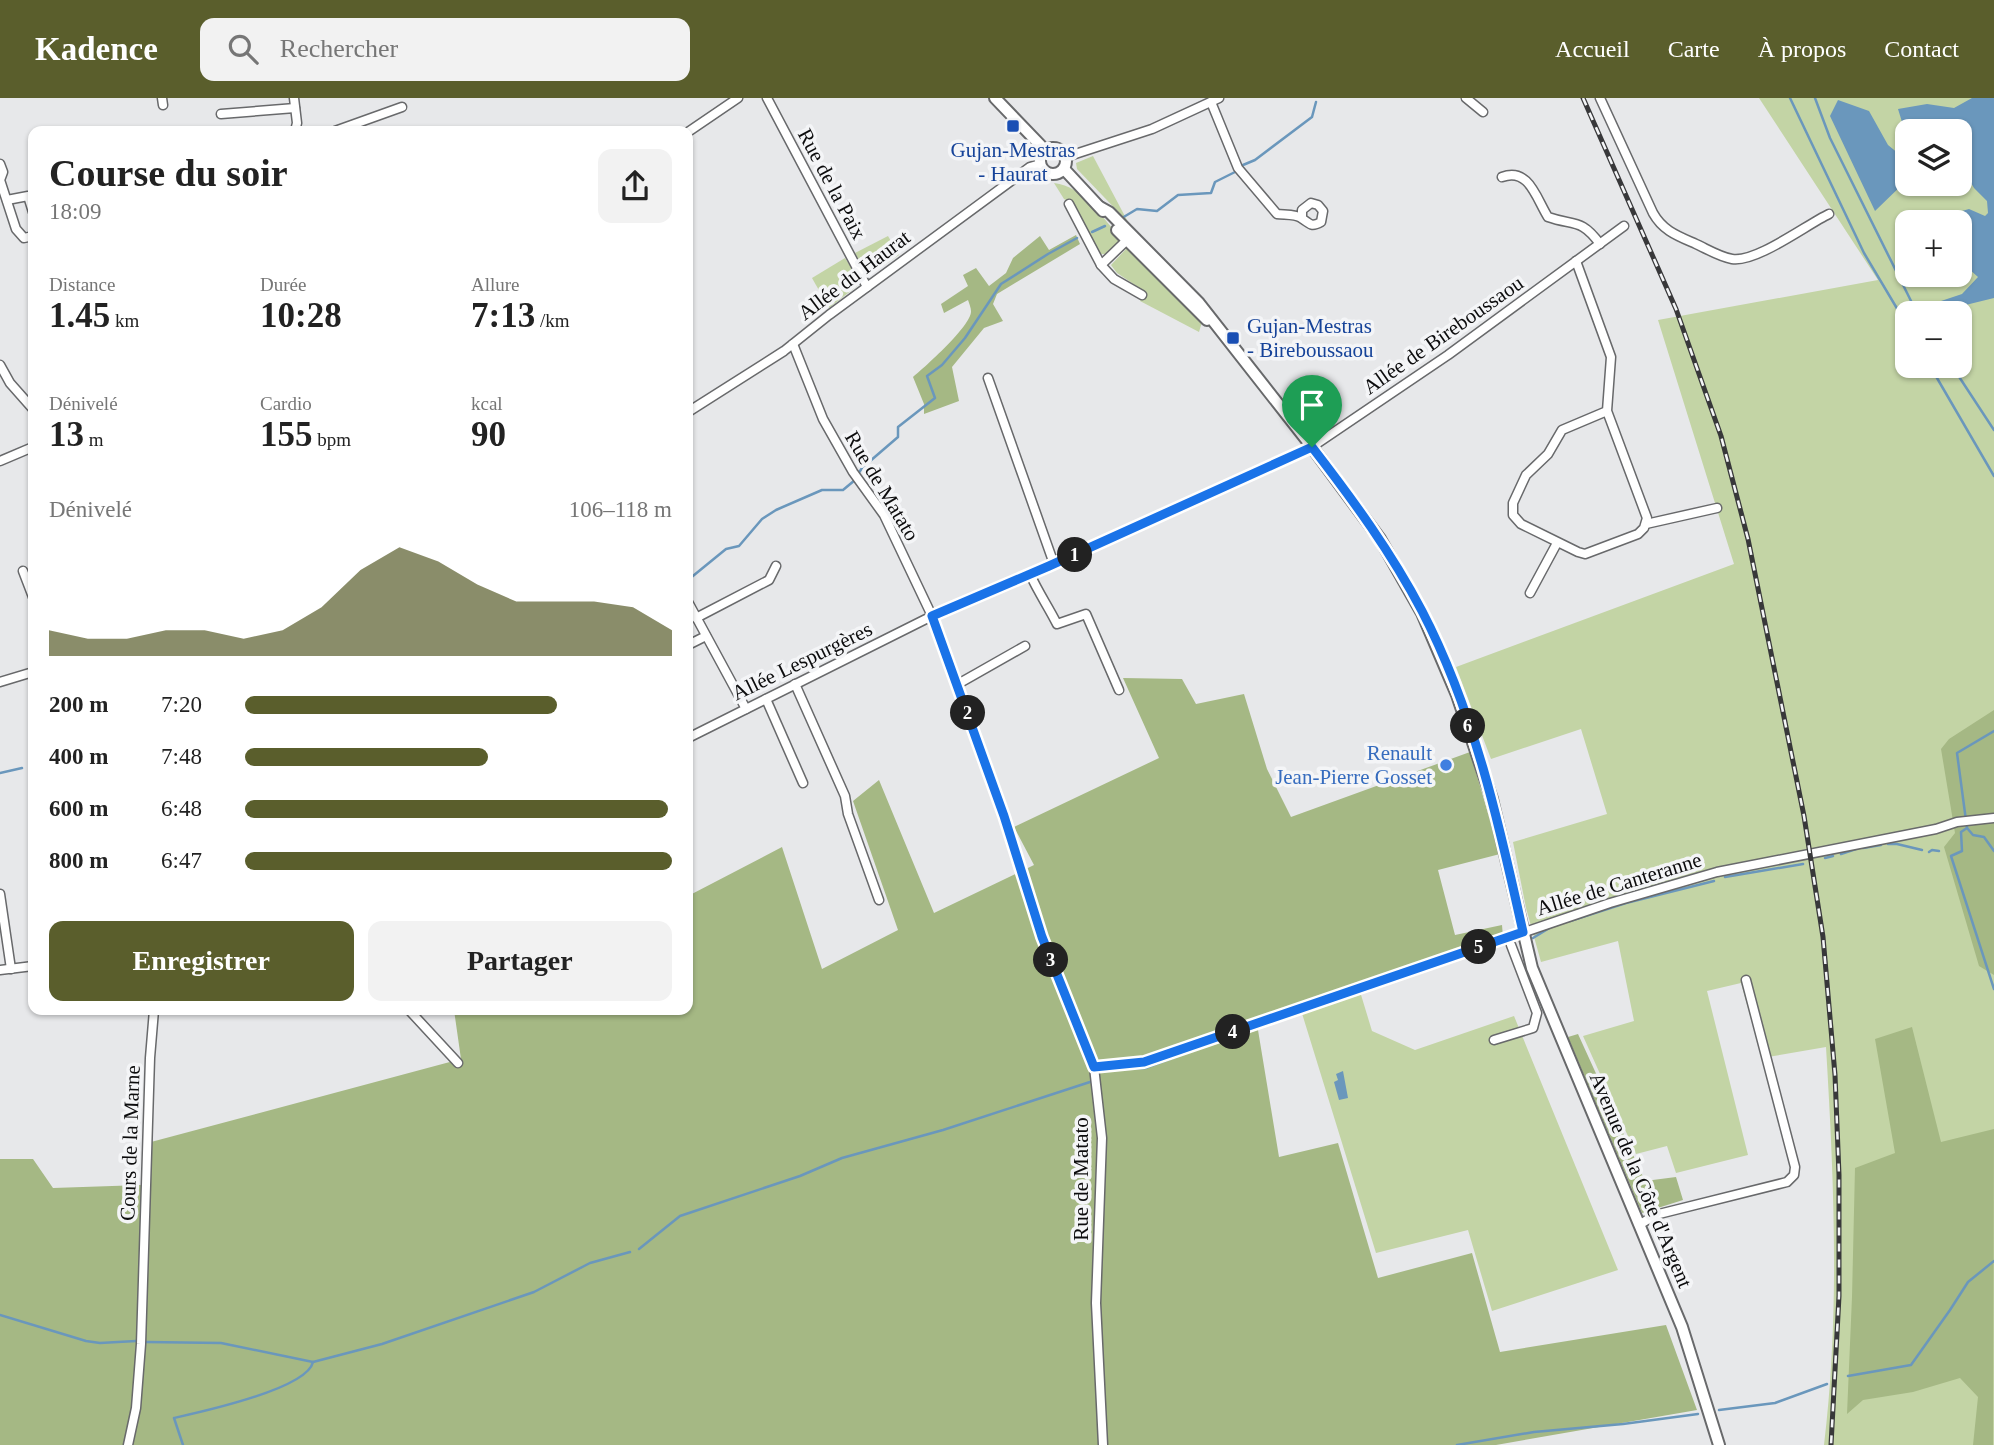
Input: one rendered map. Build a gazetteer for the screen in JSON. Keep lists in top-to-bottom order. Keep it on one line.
{"streets":{"main road":["Avenue de la Côte d'Argent"],"street":["Rue de la Paix","Allée du Haurat","Allée de Bireboussaou","Rue de Matato","Allée Lespurgères","Allée de Canteranne","Cours de la Marne"]},"crossings":[["Rue de la Paix","Allée du Haurat"],["Allée du Haurat","Rue de Matato"],["Allée du Haurat","Avenue de la Côte d'Argent"],["Allée de Bireboussaou","Rue de Matato"],["Allée de Bireboussaou","Allée Lespurgères"],["Allée de Bireboussaou","Avenue de la Côte d'Argent"],["Rue de Matato","Allée Lespurgères"],["Rue de Matato","Allée de Canteranne"],["Allée de Canteranne","Avenue de la Côte d'Argent"]],"places":{"transit":["Gujan-Mestras - Haurat","Gujan-Mestras - Bireboussaou"],"other":["Renault Jean-Pierre Gosset"]},"page":{"header":"Kadence","search":"Rechercher","nav":["Accueil","Carte","À propos","Contact"],"map_buttons":["+","−"],"heading":["Course du soir","18:09"],"stats":[["Distance","1.45 km"],["Durée","10:28"],["Allure","7:13 /km"],["Dénivelé","13 m"],["Cardio","155 bpm"],["kcal","90"]],"chart":["Dénivelé","106–118 m"],"pins":["1","2","6","5","3","4"],"list":[{"name":"200 m","note":"7:20"},{"name":"400 m","note":"7:48"},{"name":"600 m","note":"6:48"},{"name":"800 m","note":"6:47"}],"buttons":["Enregistrer","Partager"]}}
